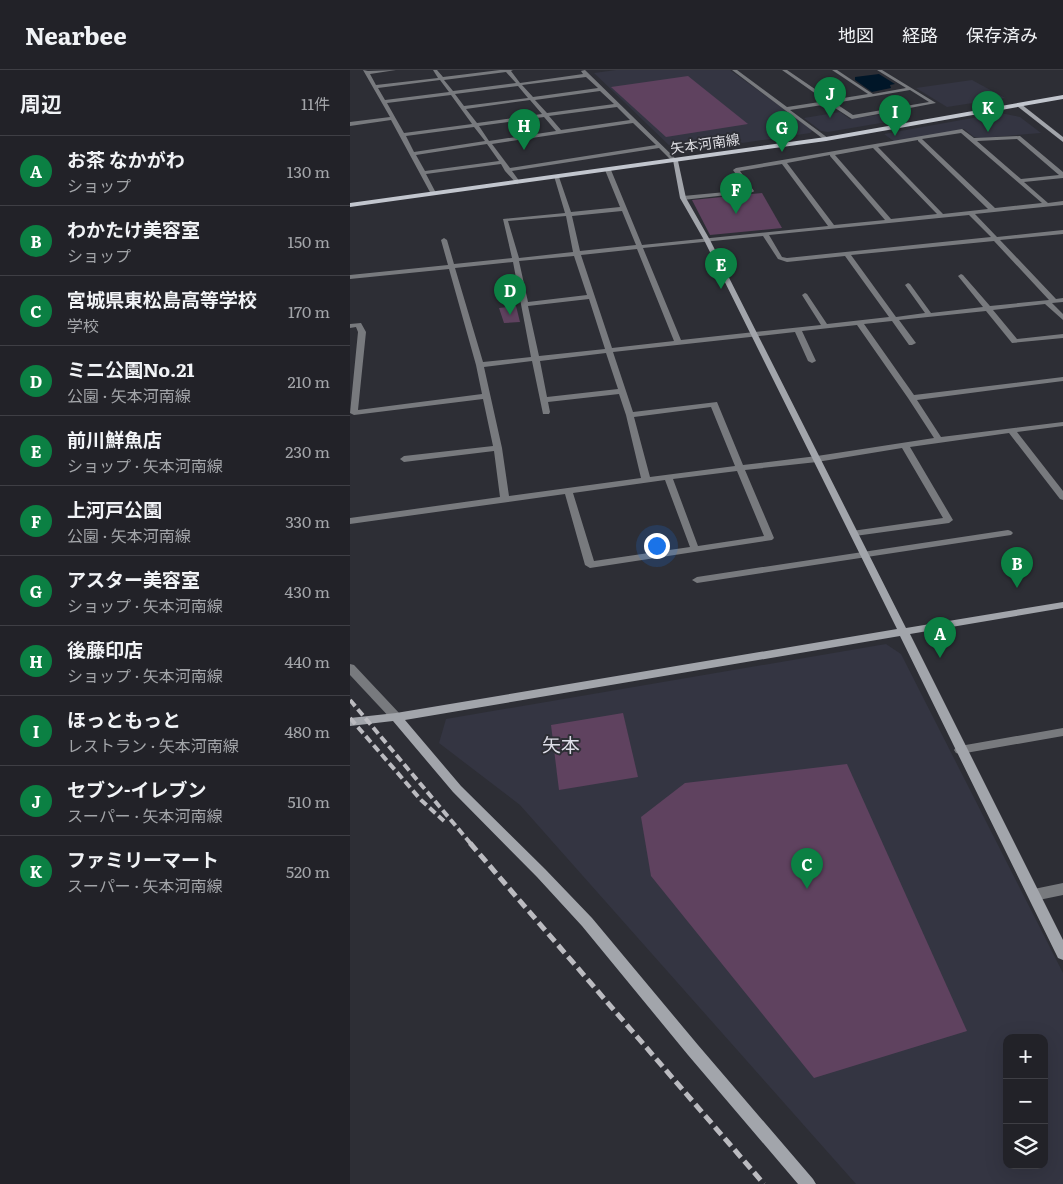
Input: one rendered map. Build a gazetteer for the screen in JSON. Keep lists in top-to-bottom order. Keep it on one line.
{"streets":{"main road":["矢本河南線"]},"districts":["矢本"],"page":{"header":"Nearbee","nav":["地図","経路","保存済み"],"heading":["周辺","11件"],"pins":["J","K","I","H","G","F","E","D","B","A","C"],"list":[{"mark":"A","name":"お茶 なかがわ","note":"ショップ","value":"130 m"},{"mark":"B","name":"わかたけ美容室","note":"ショップ","value":"150 m"},{"mark":"C","name":"宮城県東松島高等学校","note":"学校","value":"170 m"},{"mark":"D","name":"ミニ公園No.21","note":"公園 · 矢本河南線","value":"210 m"},{"mark":"E","name":"前川鮮魚店","note":"ショップ · 矢本河南線","value":"230 m"},{"mark":"F","name":"上河戸公園","note":"公園 · 矢本河南線","value":"330 m"},{"mark":"G","name":"アスター美容室","note":"ショップ · 矢本河南線","value":"430 m"},{"mark":"H","name":"後藤印店","note":"ショップ · 矢本河南線","value":"440 m"},{"mark":"I","name":"ほっともっと","note":"レストラン · 矢本河南線","value":"480 m"},{"mark":"J","name":"セブン-イレブン","note":"スーパー · 矢本河南線","value":"510 m"},{"mark":"K","name":"ファミリーマート","note":"スーパー · 矢本河南線","value":"520 m"}],"map_buttons":["+","−"]}}
